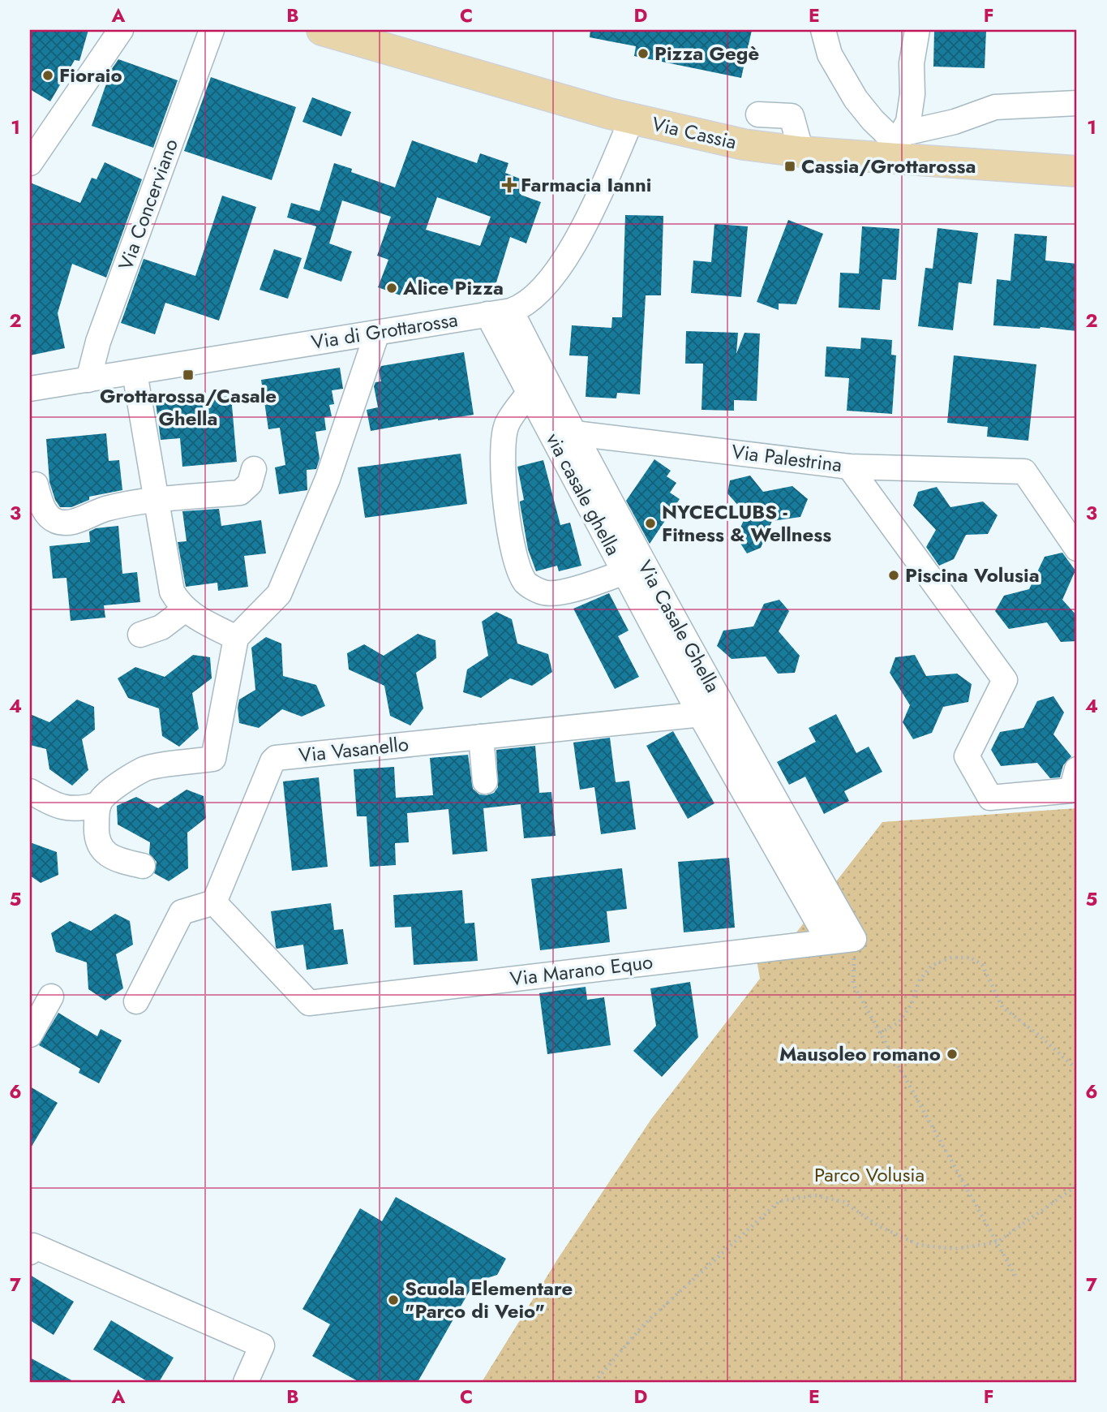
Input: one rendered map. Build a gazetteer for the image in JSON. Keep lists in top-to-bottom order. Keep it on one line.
{"streets":{"main road":["Via Cassia"],"street":["Via Concerviano","Via di Grottarossa","Via Palestrina","via casale ghella","Via Casale Ghella","Via Vasanello","Via Marano Equo"]},"crossings":[["Via Cassia","Via di Grottarossa"],["Via Concerviano","Via di Grottarossa"],["Via di Grottarossa","via casale ghella"],["Via di Grottarossa","Via Casale Ghella"],["Via Palestrina","via casale ghella"],["Via Palestrina","Via Casale Ghella"],["via casale ghella","Via Casale Ghella"],["via casale ghella","Via Vasanello"],["via casale ghella","Via Marano Equo"],["Via Casale Ghella","Via Vasanello"],["Via Casale Ghella","Via Marano Equo"],["Via Vasanello","Via Marano Equo"]],"parks":["Parco Volusia"],"places":{"other":["Pizza Gegè","Fioraio","Alice Pizza","NYCECLUBS - Fitness & Wellness","Piscina Volusia","Mausoleo romano","Scuola Elementare \"Parco di Veio\""],"transit":["Cassia/Grottarossa","Grottarossa/Casale Ghella"],"health":["Farmacia Ianni"]},"grid":{"columns":["A","B","C","D","E","F"],"rows":["1","2","3","4","5","6","7"]}}
